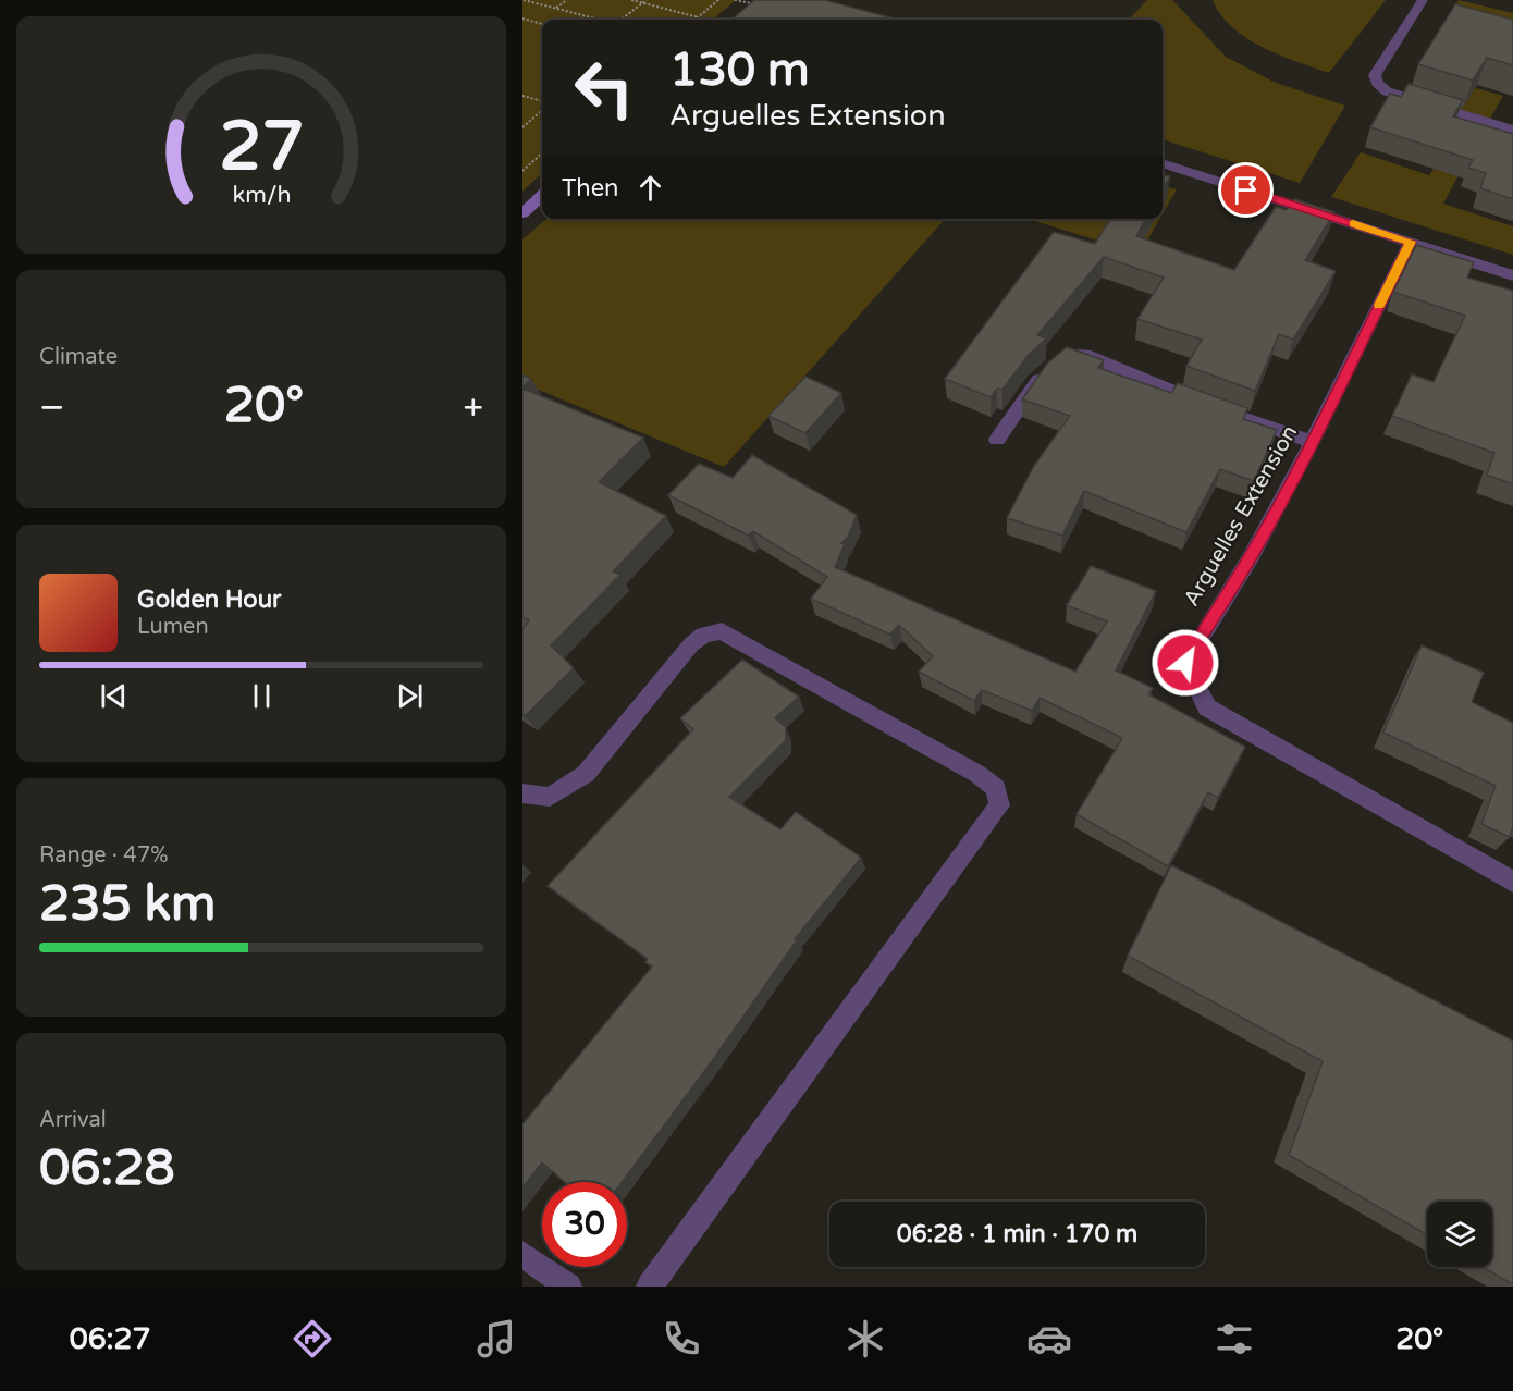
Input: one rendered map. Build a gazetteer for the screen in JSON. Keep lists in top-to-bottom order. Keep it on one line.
{"streets":{"street":["Arguelles Extension"]},"page":{"turn":["130 m","Arguelles Extension"],"then":"Then","tile":["Climate",["Range · 47%","235 km"],["Arrival","06:28"]],"heat":["−","20°","+"],"song":["Golden Hour","Lumen"],"limit":"30","trip":"06:28 · 1 min · 170 m","tabs":["06:27","20°"],"gauge":["27","km/h"]}}
